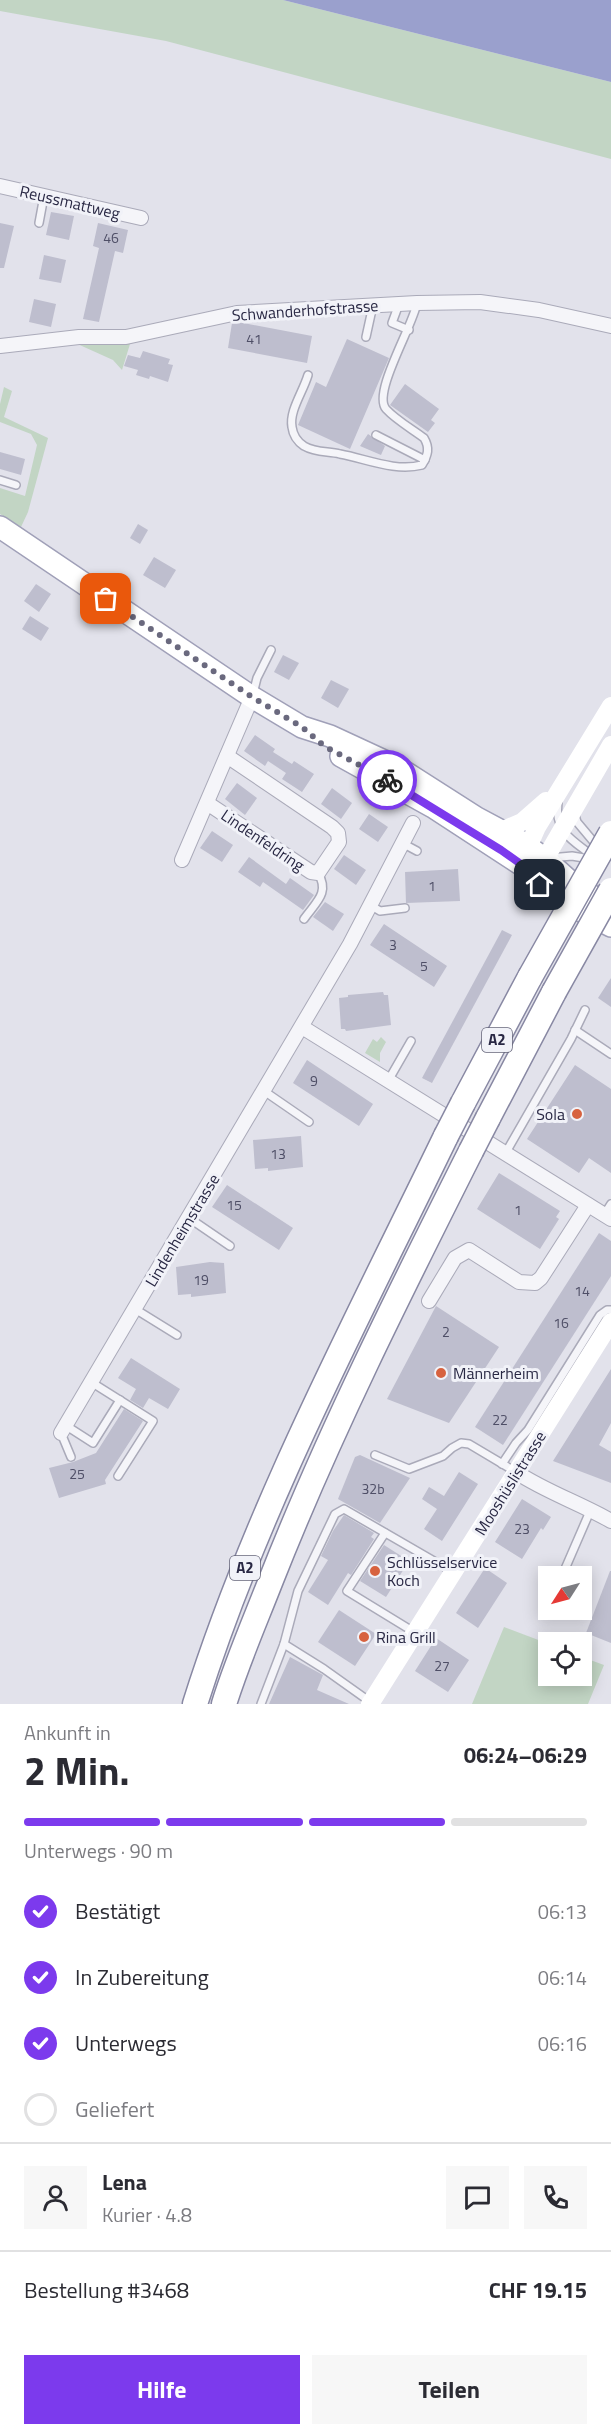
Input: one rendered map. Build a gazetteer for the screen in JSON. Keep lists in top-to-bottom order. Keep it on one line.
{"streets":{"highway":["A2"],"street":["Reussmattweg","Schwanderhofstrasse","Lindenfeldring","Lindenheimstrasse","Mooshüslistrasse"]},"places":["Sola","Männerheim","Schlüsselservice Koch","Rina Grill"],"house_numbers":["46","41","1","3","5","9","13","15","1","19","14","16","2","22","25","32b","23","27"],"north":"bottom left","page":{"heading":["2 Min.","Ankunft in","06:24–06:29"],"panel":["Lena","Kurier · 4.8","Bestellung #3468","CHF 19.15"],"bar":"Unterwegs · 90 m","list":[["Bestätigt","06:13"],["In Zubereitung","06:14"],["Unterwegs","06:16"],"Geliefert"],"buttons":["Hilfe","Teilen"]}}
